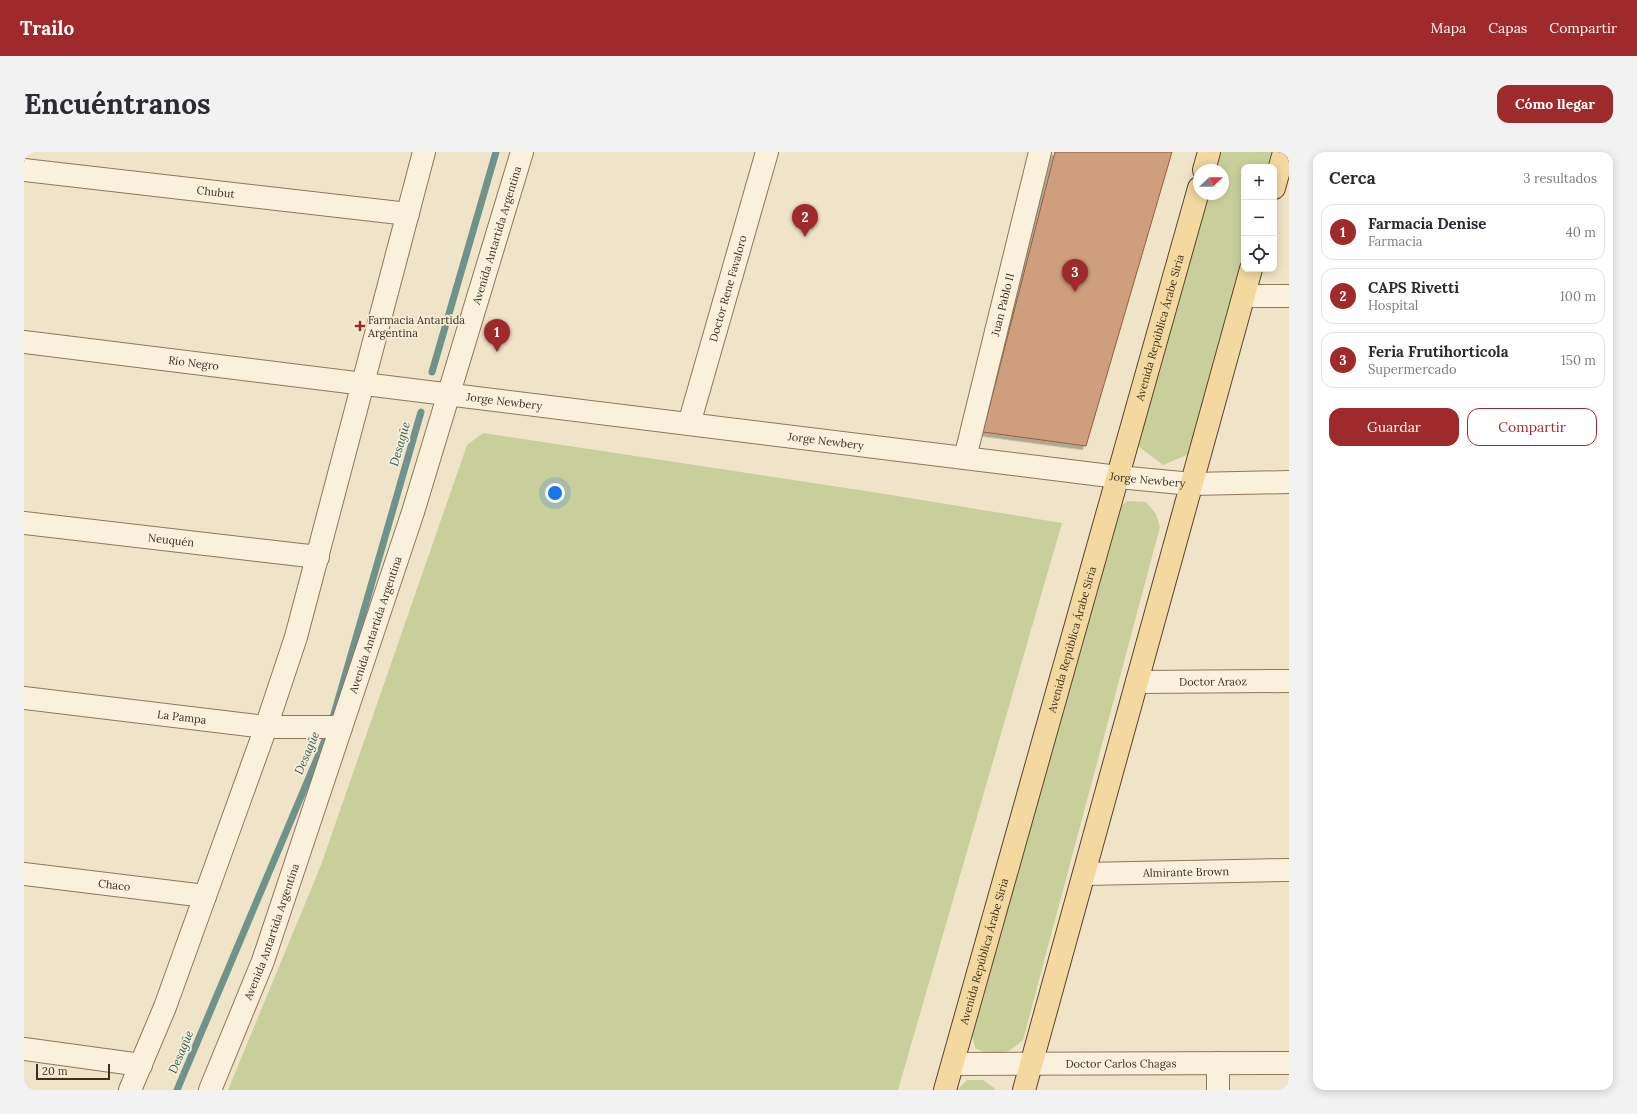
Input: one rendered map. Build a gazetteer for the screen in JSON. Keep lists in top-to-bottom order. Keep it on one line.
{"streets":{"main road":["Avenida República Árabe Siria"],"street":["Chubut","Avenida Antartida Argentina","Doctor Rene Favaloro","Juan Pablo II","Río Negro","Jorge Newbery","Neuquén","Doctor Araoz","La Pampa","Almirante Brown","Chaco","Doctor Carlos Chagas"]},"crossings":[["Avenida Antartida Argentina","Jorge Newbery"],["Avenida Antartida Argentina","La Pampa"],["Doctor Rene Favaloro","Jorge Newbery"],["Juan Pablo II","Jorge Newbery"],["Avenida República Árabe Siria","Jorge Newbery"],["Avenida República Árabe Siria","Doctor Carlos Chagas"],["Río Negro","Jorge Newbery"]],"water":["Desagüe"],"places":{"health":["Farmacia Antartida Argentina"]},"scale_bar":"20 m","north":"right","page":{"header":"Trailo","nav":["Mapa","Capas","Compartir"],"buttons":["Cómo llegar",["Guardar","Compartir"]],"title":"Encuéntranos","heading":["Cerca","3 resultados"],"map_buttons":["+","−"],"pins":["2","3","1"],"list":[{"mark":"1","name":"Farmacia Denise","note":"Farmacia","value":"40 m"},{"mark":"2","name":"CAPS Rivetti","note":"Hospital","value":"100 m"},{"mark":"3","name":"Feria Frutihorticola","note":"Supermercado","value":"150 m"}],"scale":"20 m"}}
